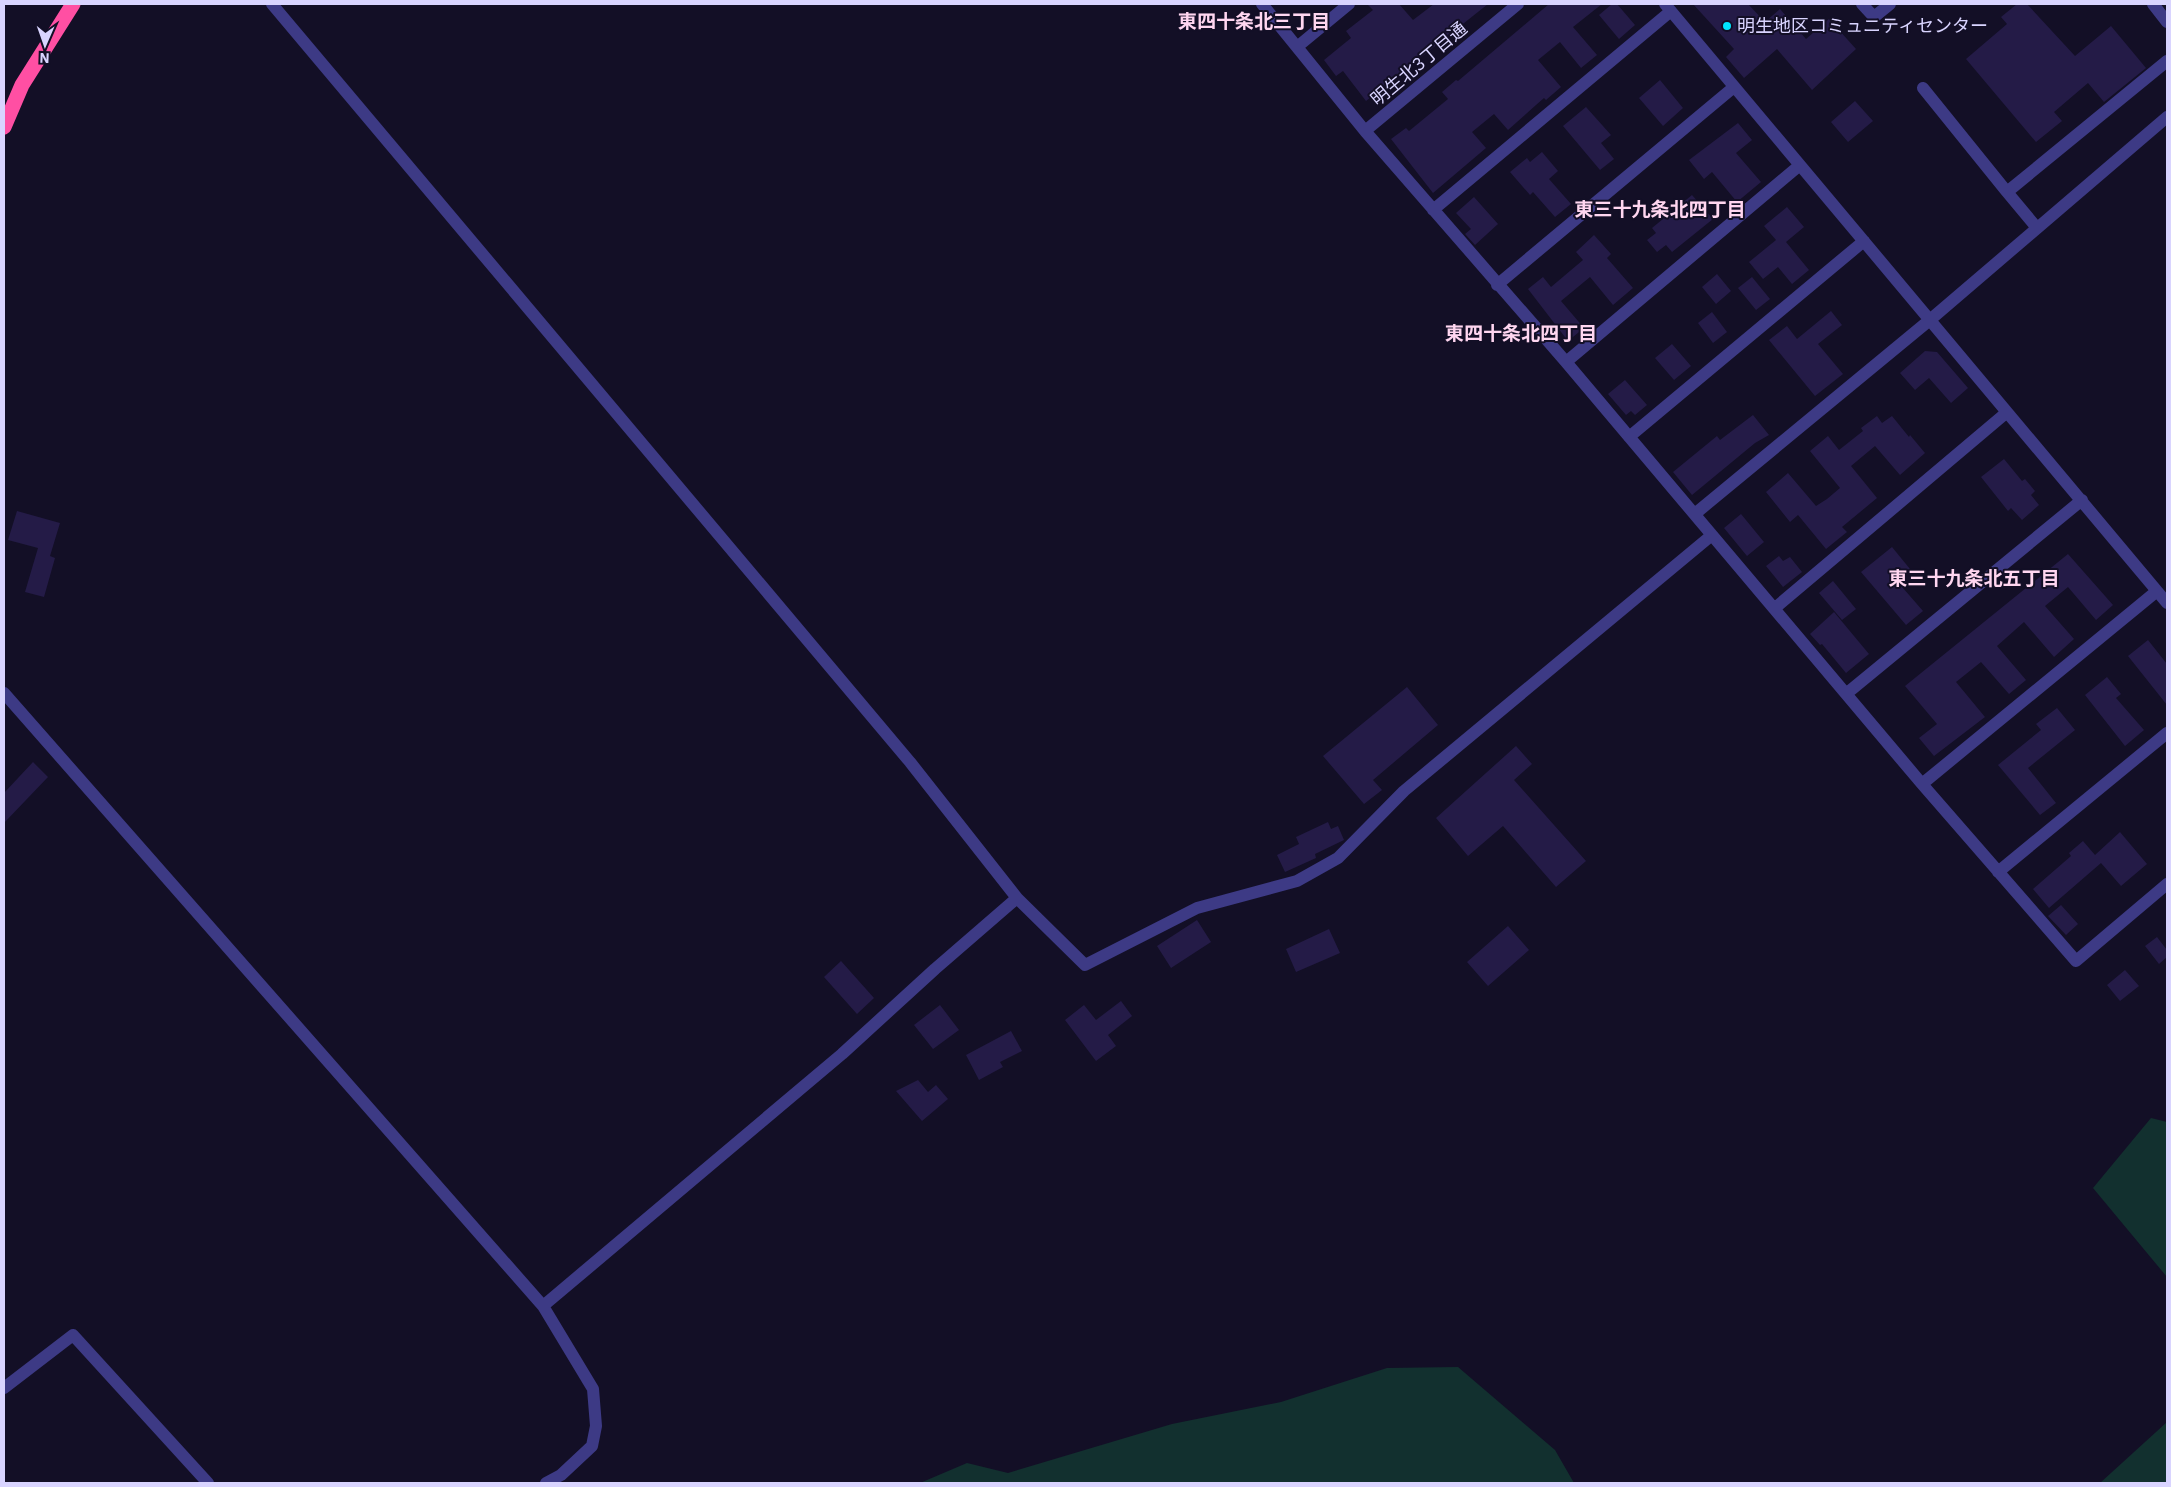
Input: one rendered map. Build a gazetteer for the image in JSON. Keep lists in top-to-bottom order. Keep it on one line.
{"streets":{"street":["明生北3丁目通"]},"districts":["東四十条北三丁目","東三十九条北四丁目","東四十条北四丁目","東三十九条北五丁目"],"places":["明生地区コミュニティセンター"],"north":"bottom"}
